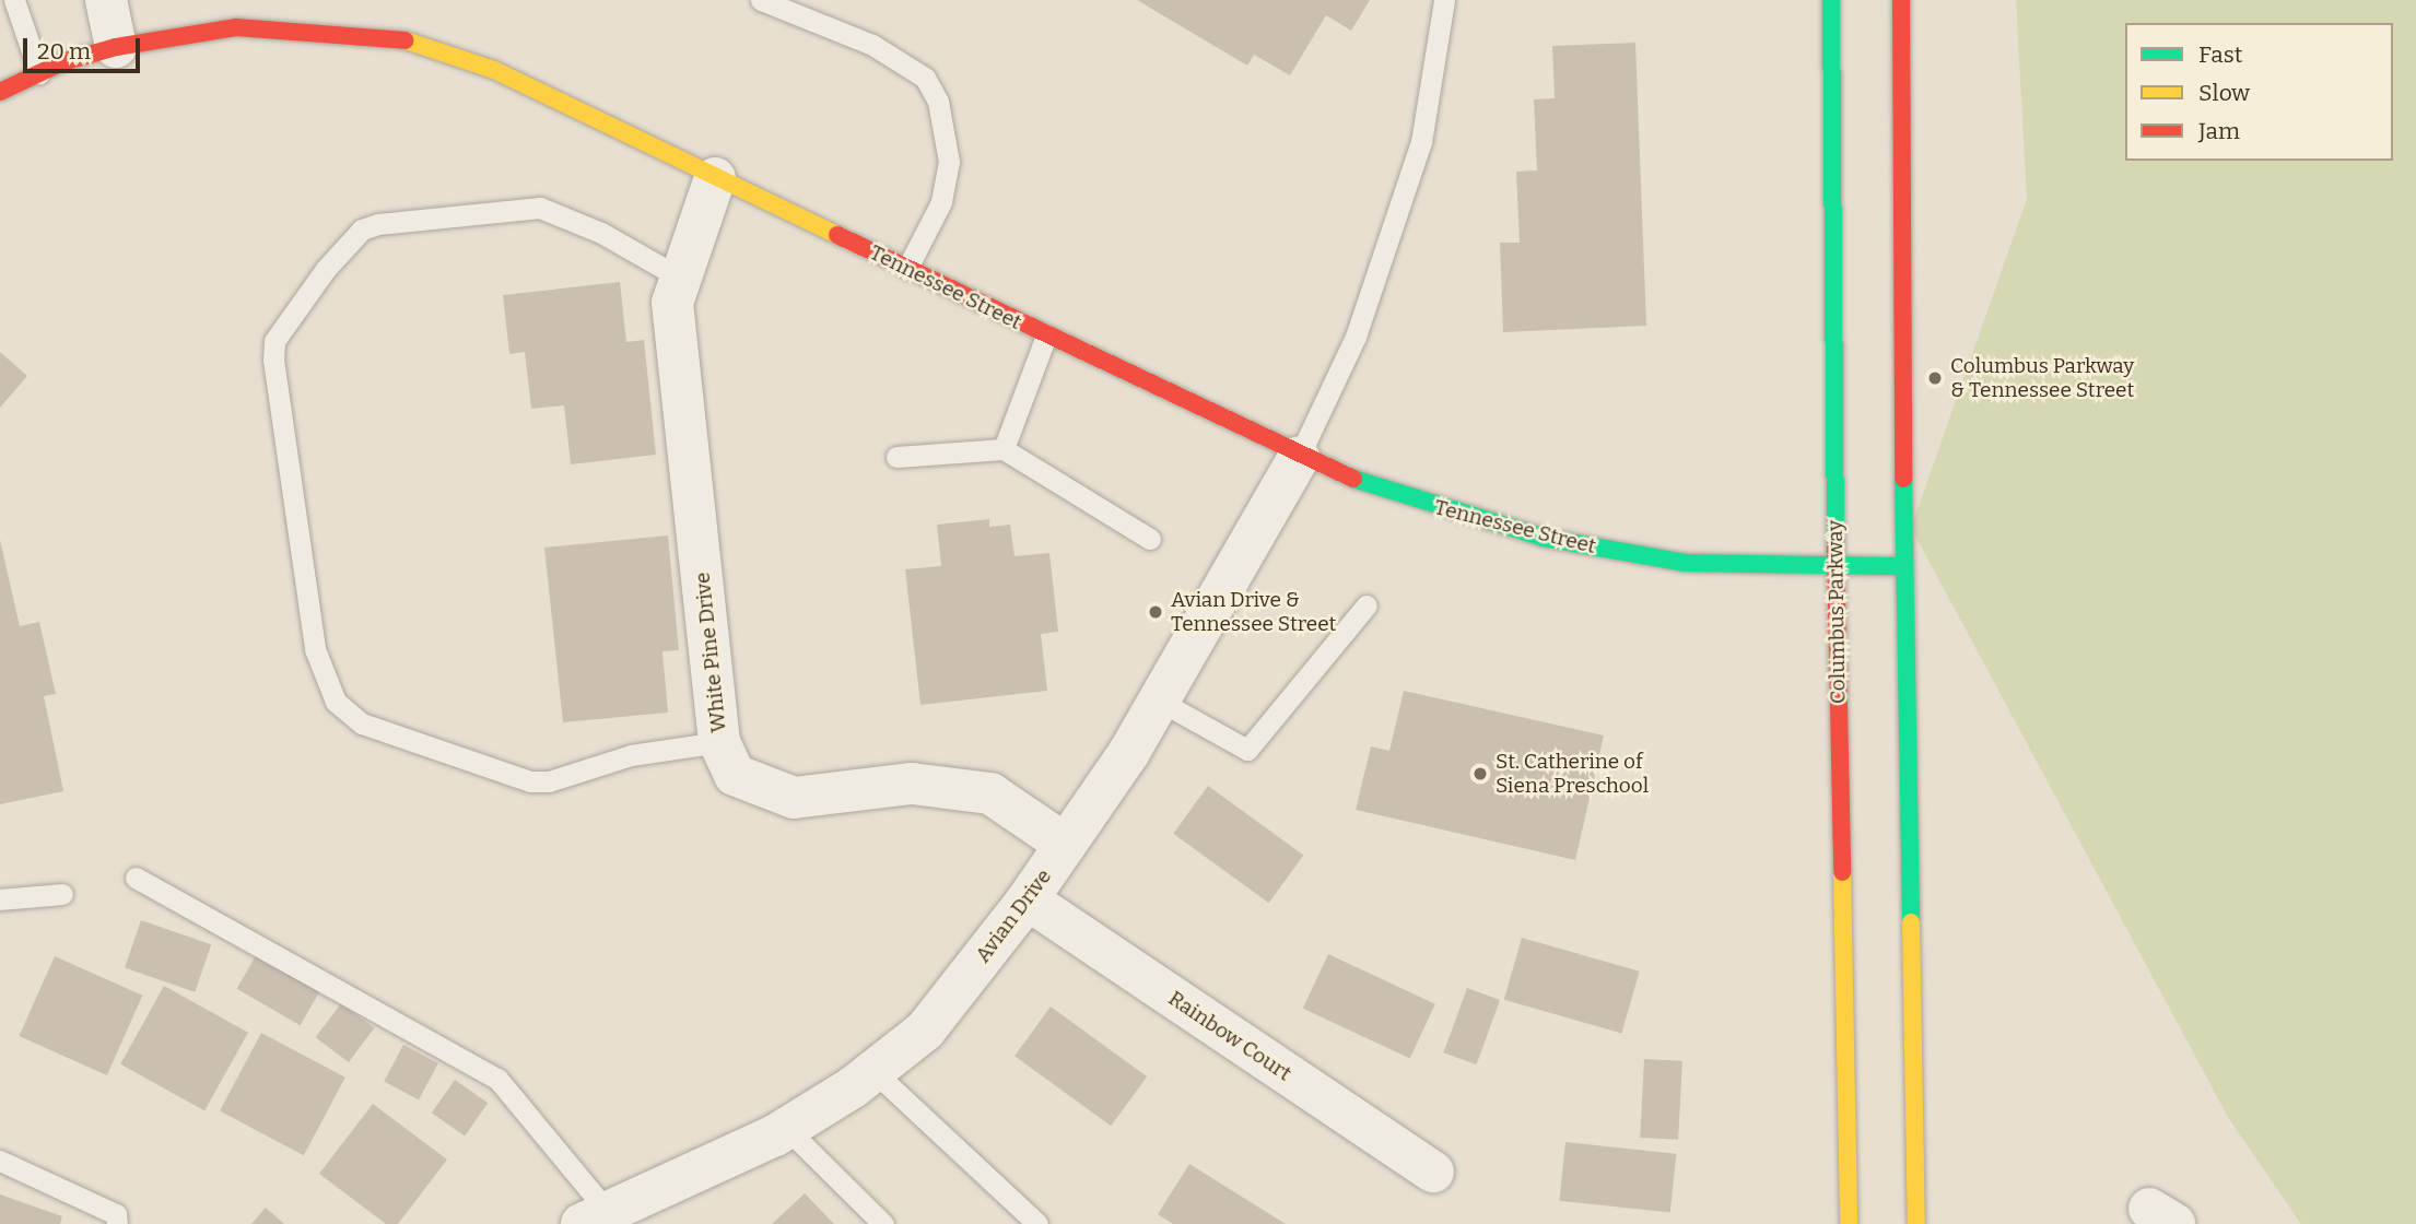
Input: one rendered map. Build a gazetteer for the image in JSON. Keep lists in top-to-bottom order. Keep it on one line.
{"streets":{"main road":["Tennessee Street","Columbus Parkway"],"street":["White Pine Drive","Avian Drive","Rainbow Court"]},"crossings":[["Tennessee Street","Columbus Parkway"],["Tennessee Street","White Pine Drive"],["Tennessee Street","Avian Drive"],["White Pine Drive","Avian Drive"],["Avian Drive","Rainbow Court"]],"places":["Columbus Parkway & Tennessee Street","Avian Drive & Tennessee Street","St. Catherine of Siena Preschool"],"legend":["Fast","Slow","Jam"],"scale_bar":"20 m"}
